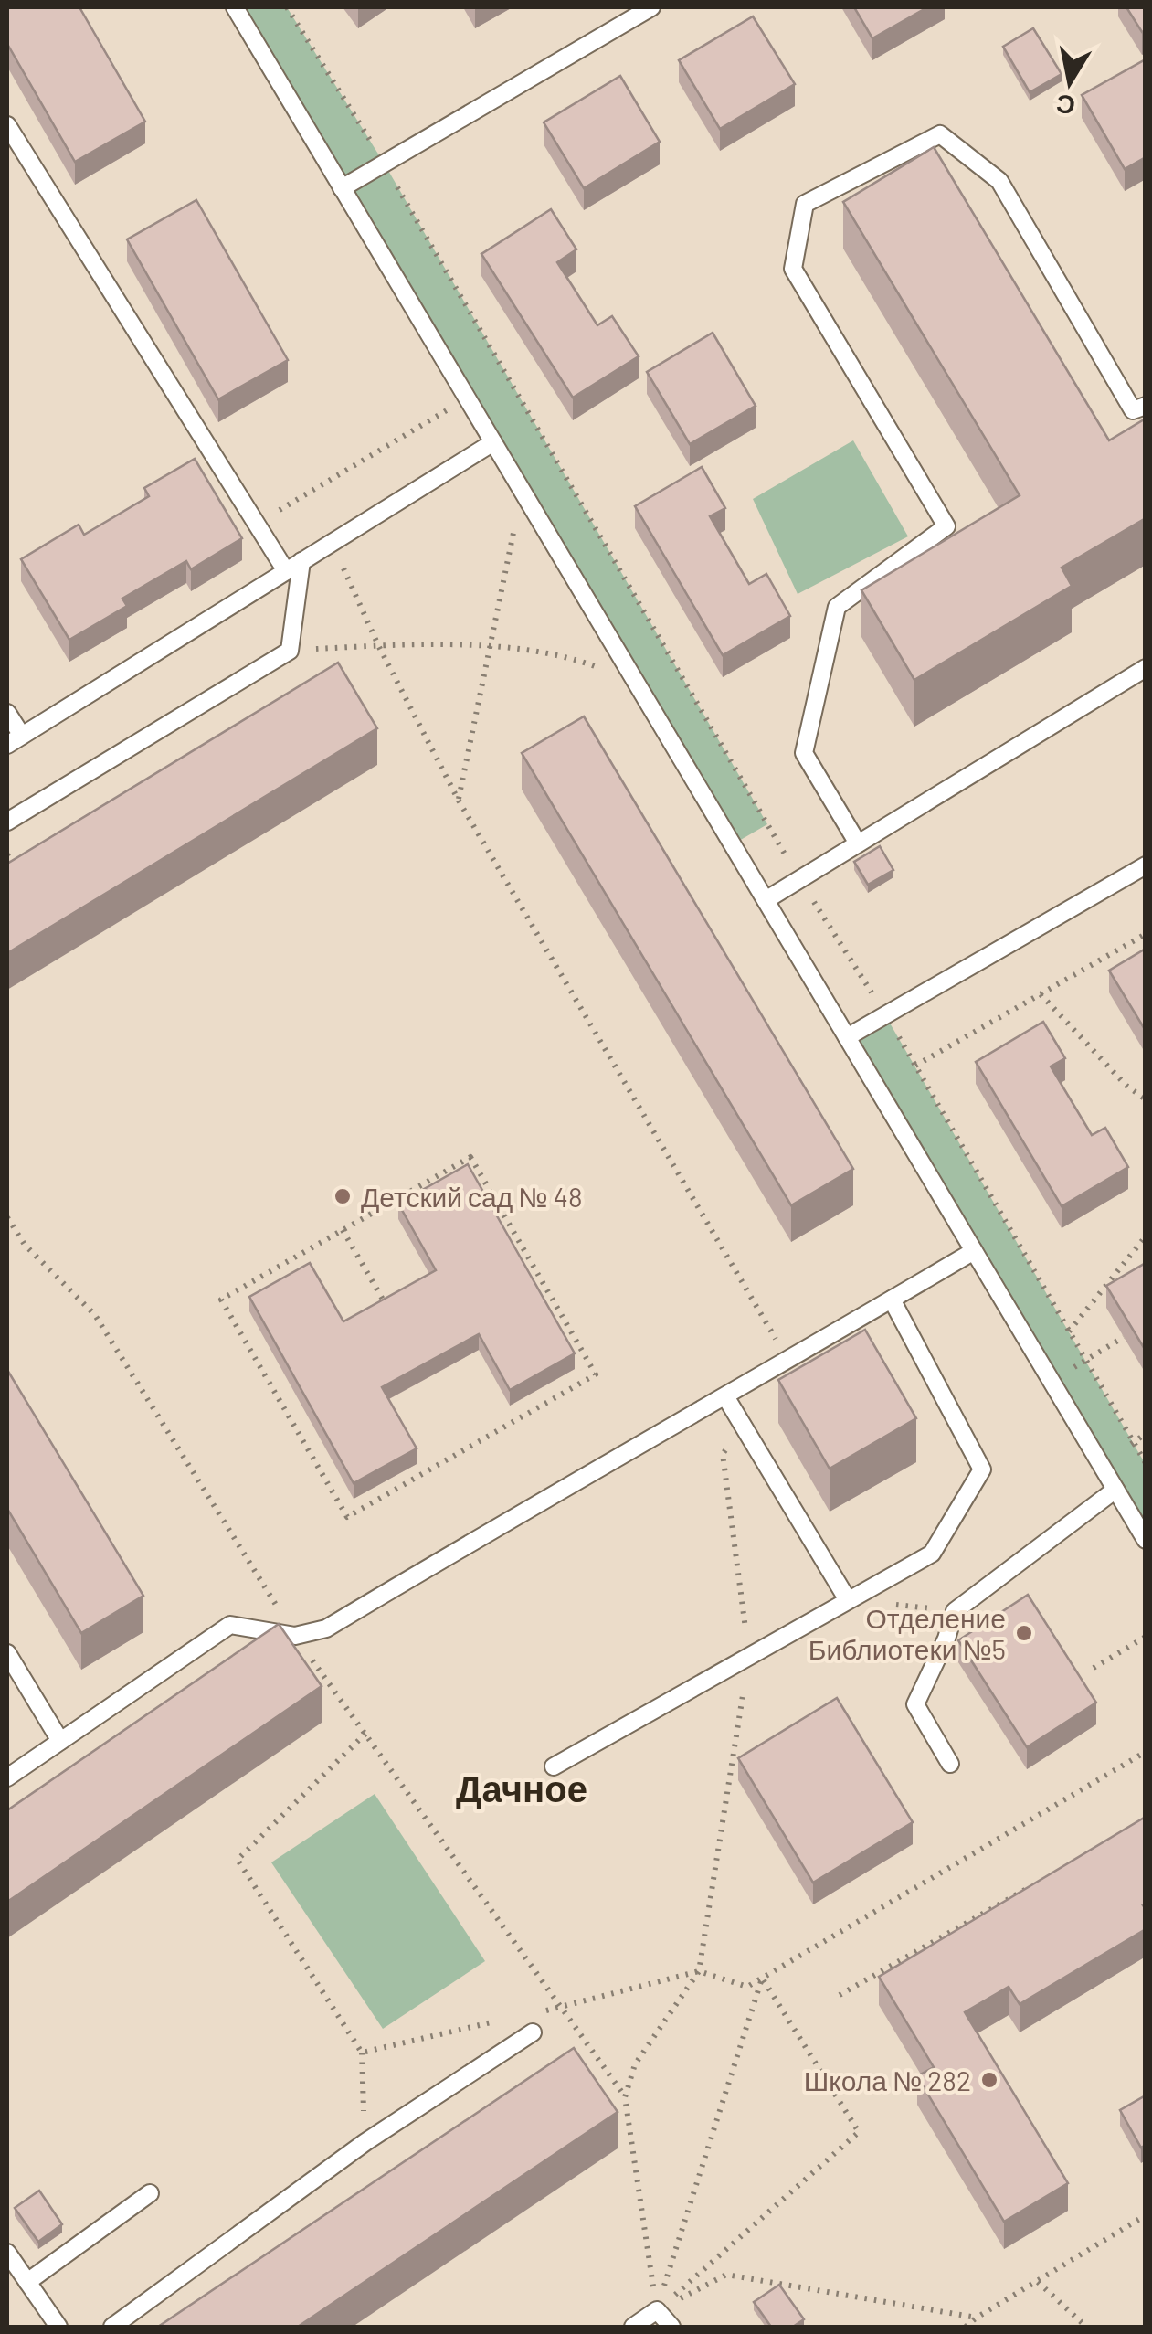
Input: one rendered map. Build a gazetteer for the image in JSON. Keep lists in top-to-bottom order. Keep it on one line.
{"districts":["Дачное"],"places":["Детский сад № 48","Отделение Библиотеки №5","Школа № 282"],"north":"bottom"}
